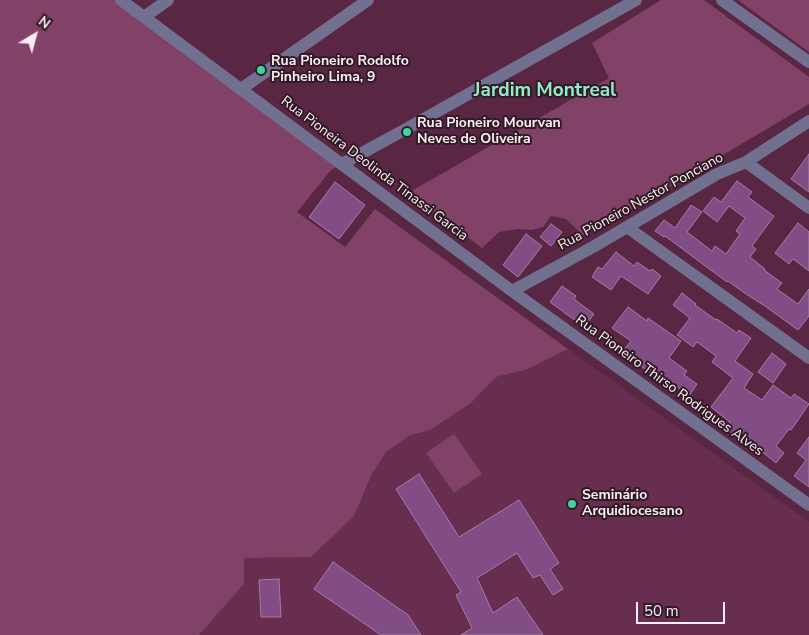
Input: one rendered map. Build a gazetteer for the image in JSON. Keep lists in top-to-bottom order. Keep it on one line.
{"streets":{"street":["Rua Pioneira Deolinda Tinassi Garcia","Rua Pioneiro Nestor Ponciano","Rua Pioneiro Thirso Rodrigues Alves"]},"crossings":[["Rua Pioneira Deolinda Tinassi Garcia","Rua Pioneiro Nestor Ponciano"],["Rua Pioneira Deolinda Tinassi Garcia","Rua Pioneiro Thirso Rodrigues Alves"],["Rua Pioneiro Nestor Ponciano","Rua Pioneiro Thirso Rodrigues Alves"]],"districts":["Jardim Montreal"],"places":["Rua Pioneiro Rodolfo Pinheiro Lima, 9","Rua Pioneiro Mourvan Neves de Oliveira","Seminário Arquidiocesano"],"scale_bar":"50 m","north":"top right"}
